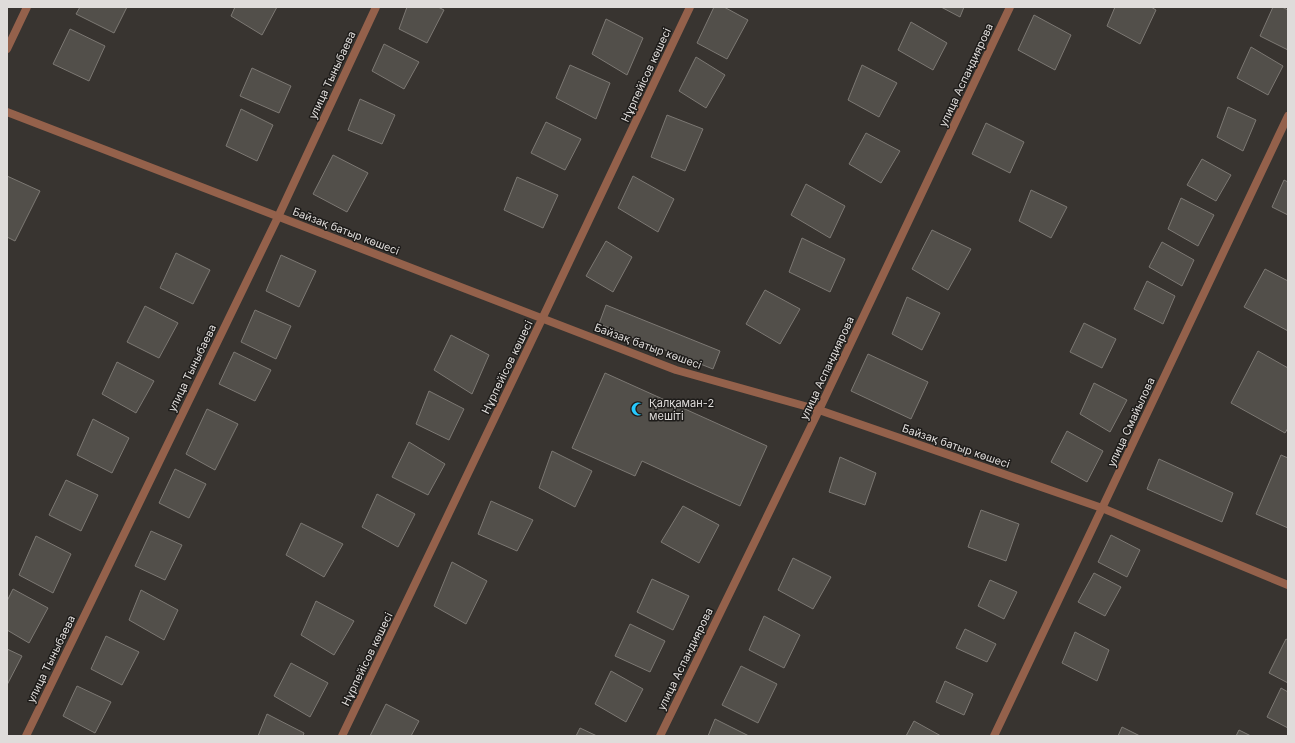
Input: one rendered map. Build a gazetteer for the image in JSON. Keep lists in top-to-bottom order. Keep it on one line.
{"streets":{"street":["улица Тыныбаева","Нұрпейісов көшесі","улица Аспандиярова","Байзақ батыр көшесі","улица Смайылова"]},"crossings":[["улица Тыныбаева","Байзақ батыр көшесі"],["Нұрпейісов көшесі","Байзақ батыр көшесі"],["улица Аспандиярова","Байзақ батыр көшесі"],["Байзақ батыр көшесі","улица Смайылова"]],"places":{"mosque":["Қалқаман-2 мешіті"]}}
